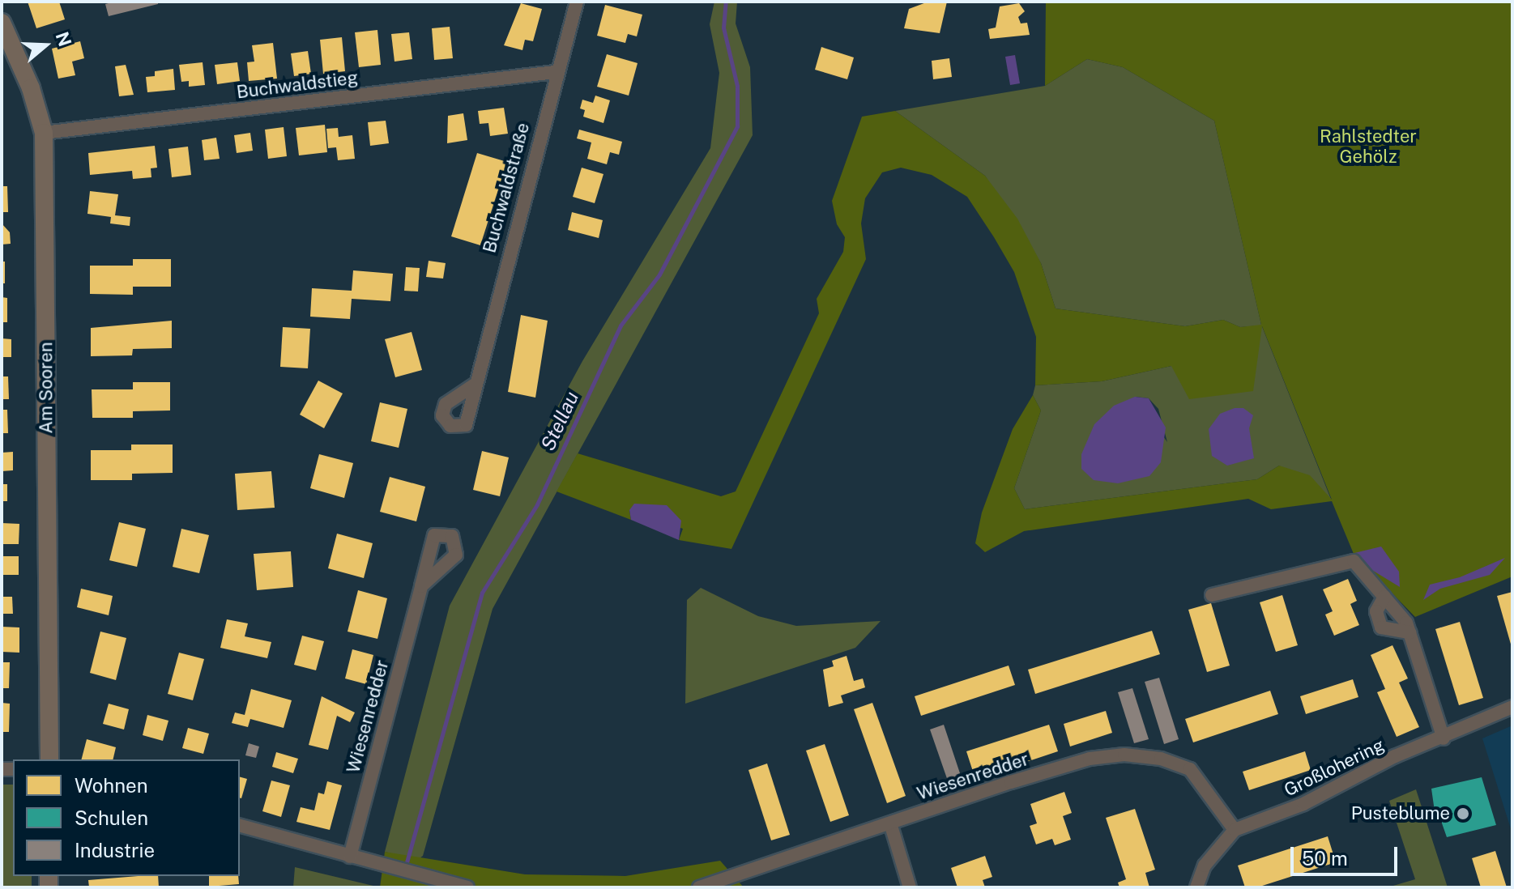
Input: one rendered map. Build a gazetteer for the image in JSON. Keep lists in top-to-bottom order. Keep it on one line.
{"streets":{"street":["Buchwaldstieg","Buchwaldstraße","Am Sooren","Wiesenredder","Großlohering"]},"crossings":[["Buchwaldstieg","Buchwaldstraße"],["Buchwaldstieg","Am Sooren"],["Wiesenredder","Großlohering"]],"water":["Stellau"],"parks":["Rahlstedter Gehölz"],"places":["Pusteblume"],"legend":["Wohnen","Schulen","Industrie"],"scale_bar":"50 m","north":"right"}
